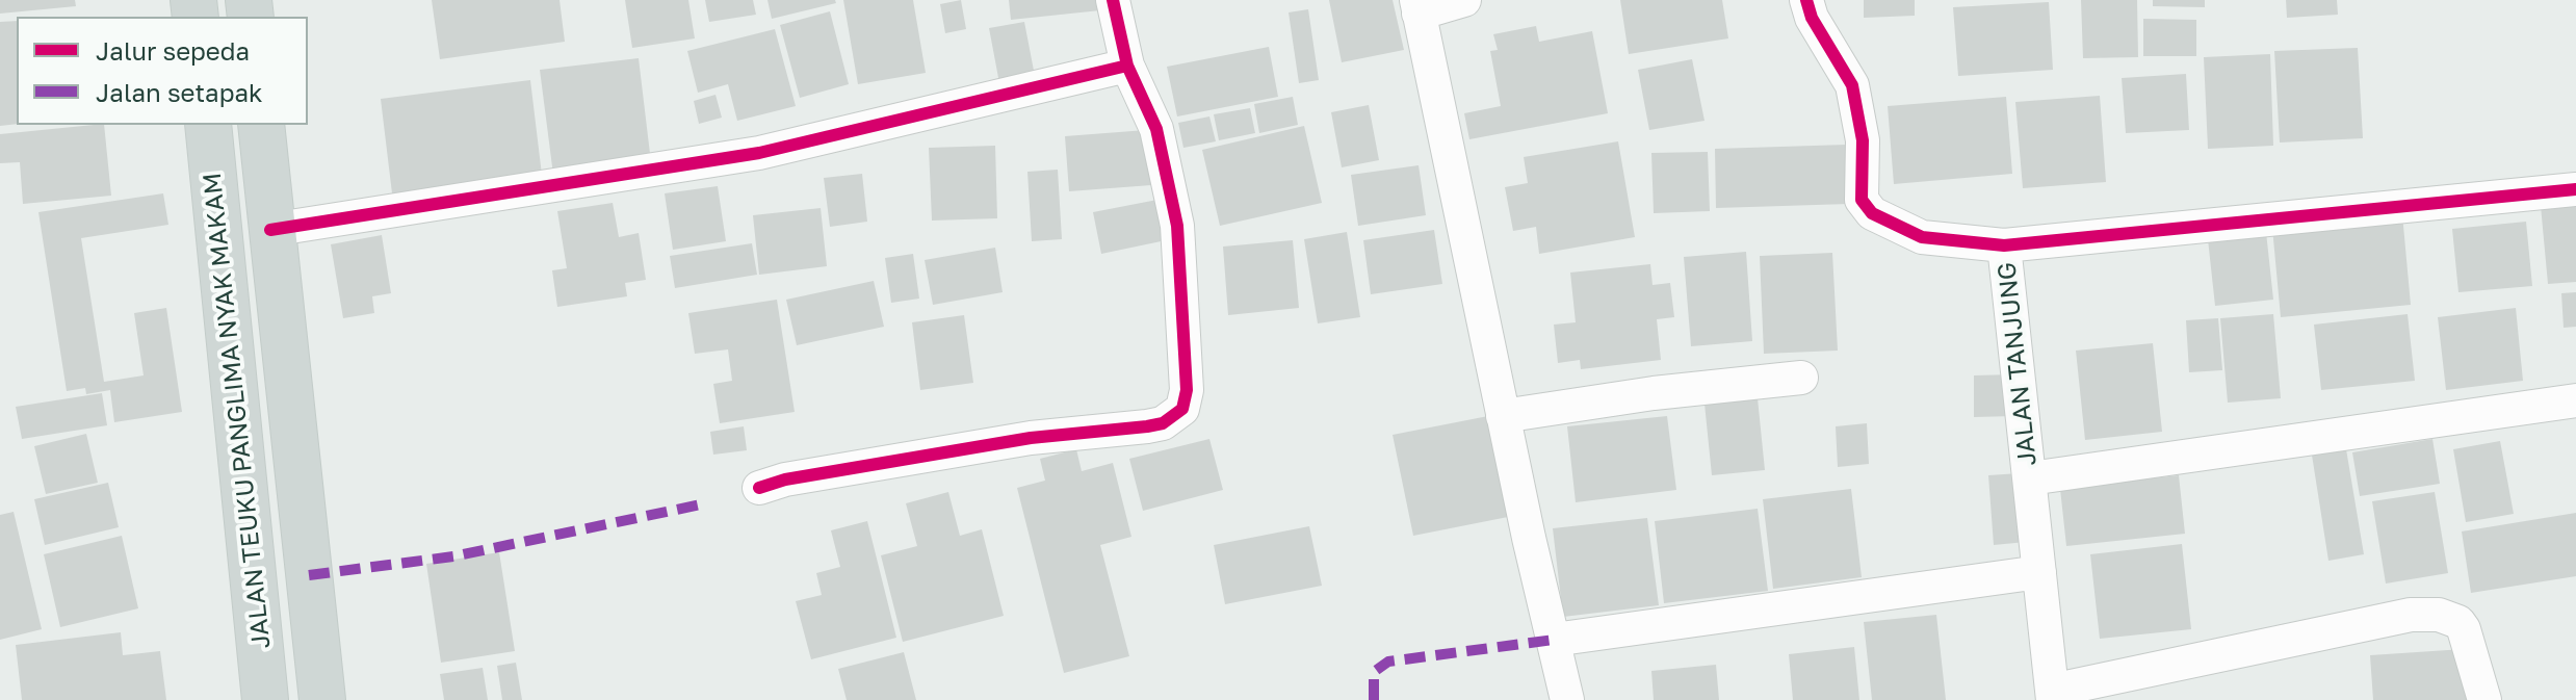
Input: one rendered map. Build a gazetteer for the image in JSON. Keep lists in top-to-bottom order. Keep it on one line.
{"streets":{"main road":["JALAN TEUKU PANGLIMA NYAK MAKAM"],"street":["JALAN TANJUNG"]},"legend":["Jalur sepeda","Jalan setapak"]}
